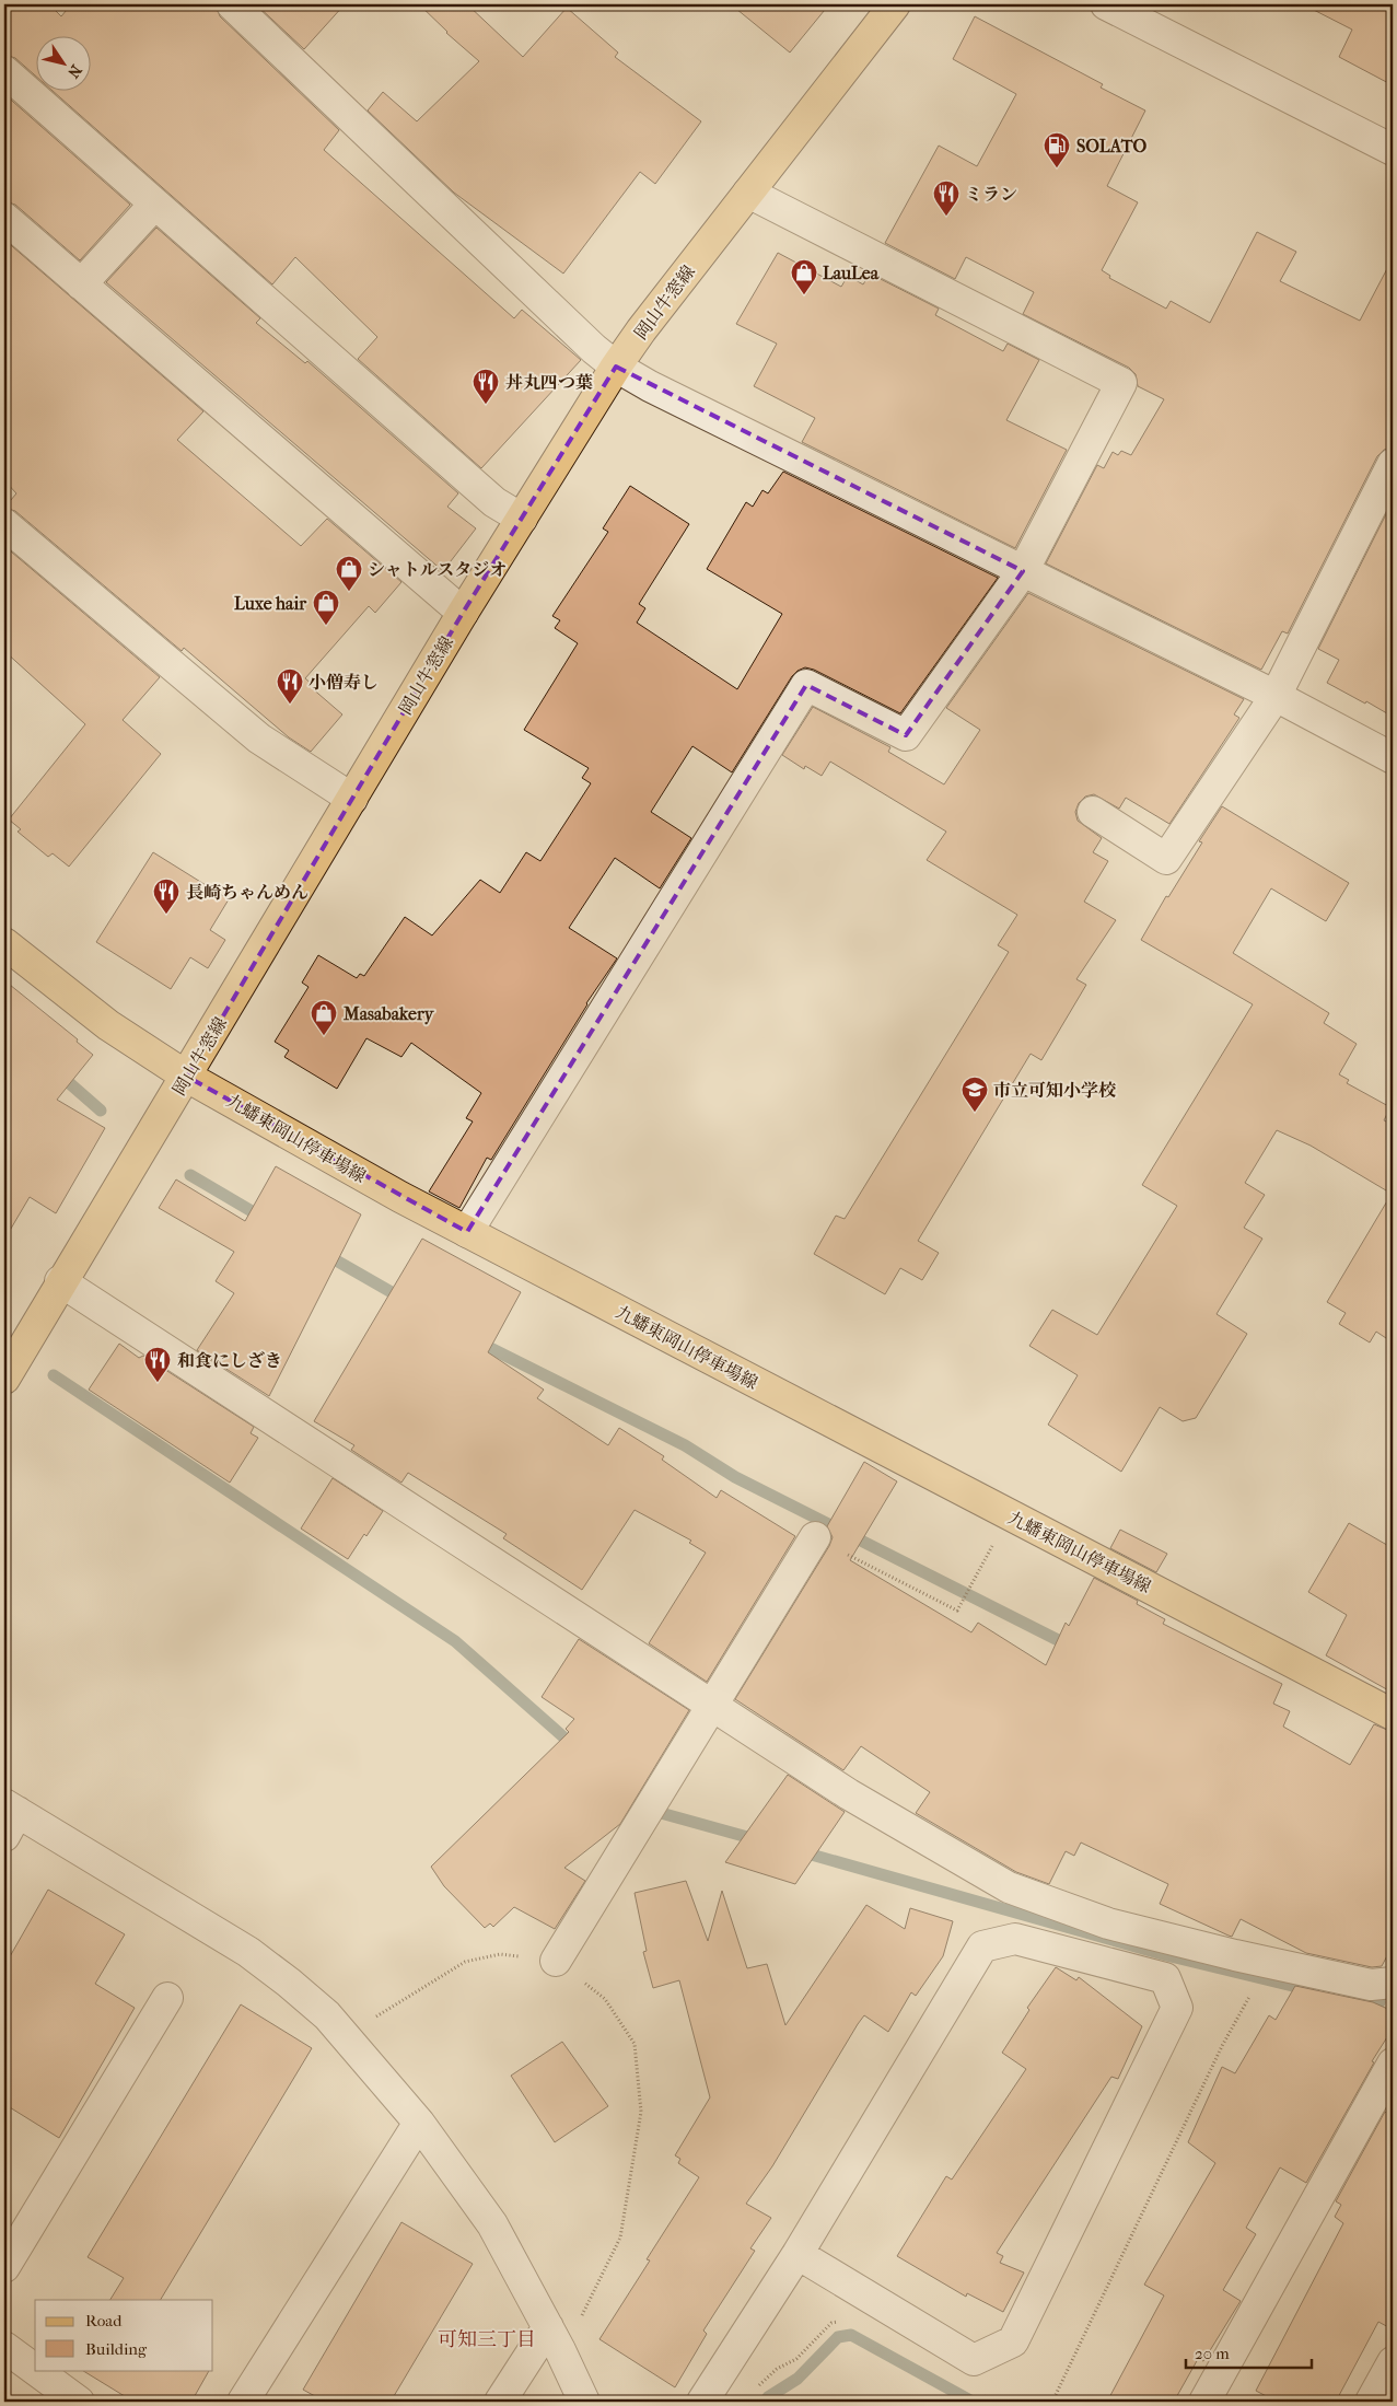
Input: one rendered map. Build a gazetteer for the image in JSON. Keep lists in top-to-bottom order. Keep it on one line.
{"streets":{"main road":["岡山牛窓線","九蟠東岡山停車場線"]},"crossings":[["岡山牛窓線","九蟠東岡山停車場線"]],"districts":["可知三丁目"],"places":{"fuel station":["SOLATO"],"restaurant":["ミラン","丼丸四つ葉","小僧寿し","長崎ちゃんめん","和食にしざき"],"shop":["LauLea","シャトルスタジオ","Luxe hair","Masabakery"],"school or university":["市立可知小学校"]},"legend":["Road","Building"],"scale_bar":"20 m","north":"bottom right"}
